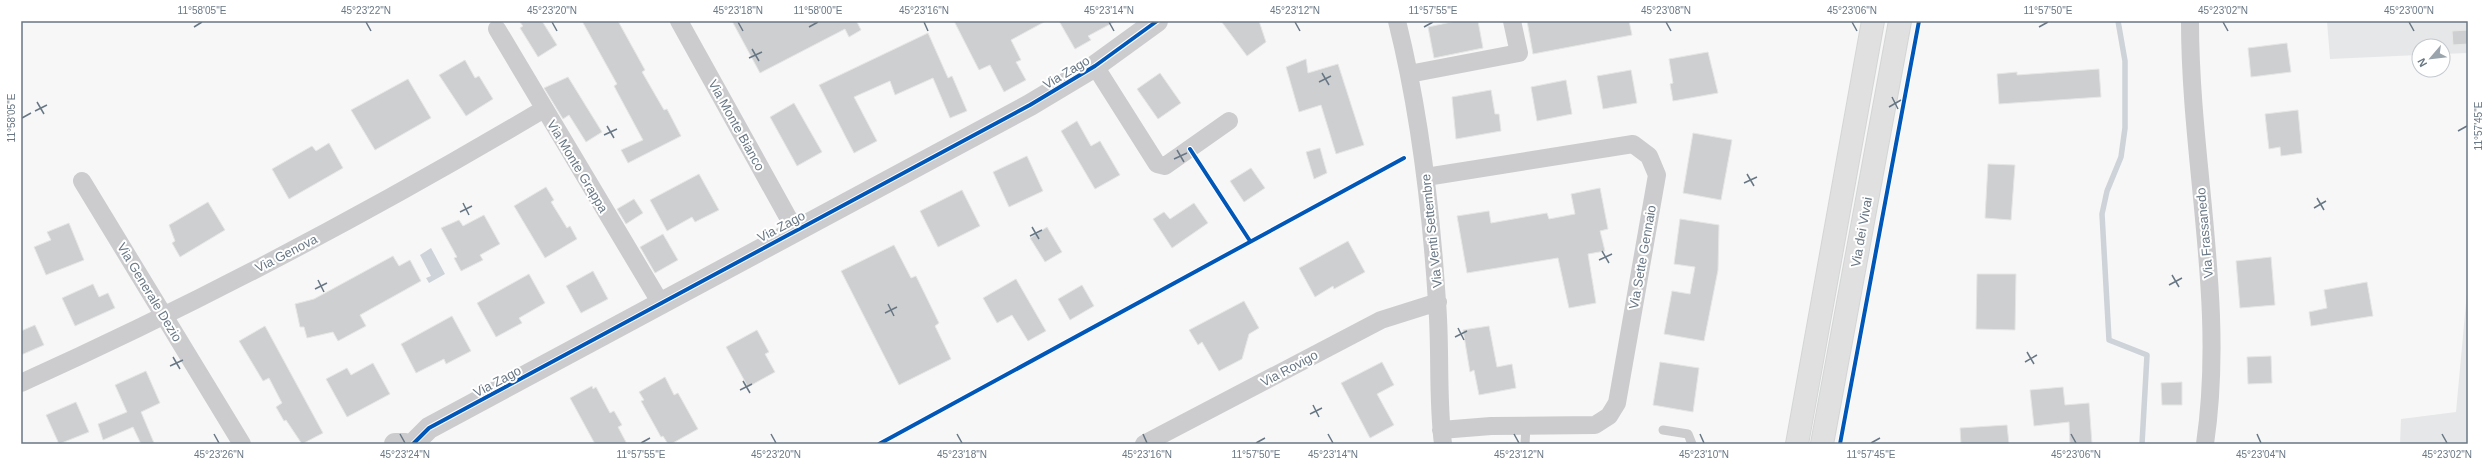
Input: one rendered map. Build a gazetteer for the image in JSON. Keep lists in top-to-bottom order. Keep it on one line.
{"streets":{"main road":["Via dei Vivai"],"street":["Via Zago","Via Monte Bianco","Via Monte Grappa","Via Venti Settembre","Via Frassanedo","Via Genova","Via Sette Gennaio","Via Generale Dezio","Via Rovigo"]},"crossings":[["Via Zago","Via Monte Bianco"],["Via Zago","Via Monte Grappa"],["Via Monte Grappa","Via Genova"],["Via Venti Settembre","Via Sette Gennaio"],["Via Venti Settembre","Via Rovigo"],["Via Genova","Via Generale Dezio"]],"north":"bottom left","coordinates":["11°58'05\"E","45°23'22\"N","45°23'20\"N","45°23'18\"N","11°58'00\"E","45°23'16\"N","45°23'14\"N","45°23'12\"N","11°57'55\"E","45°23'08\"N","45°23'06\"N","11°57'50\"E","45°23'02\"N","45°23'00\"N","11°57'45\"E","45°23'26\"N","45°23'24\"N","45°23'10\"N","45°23'04\"N"]}
